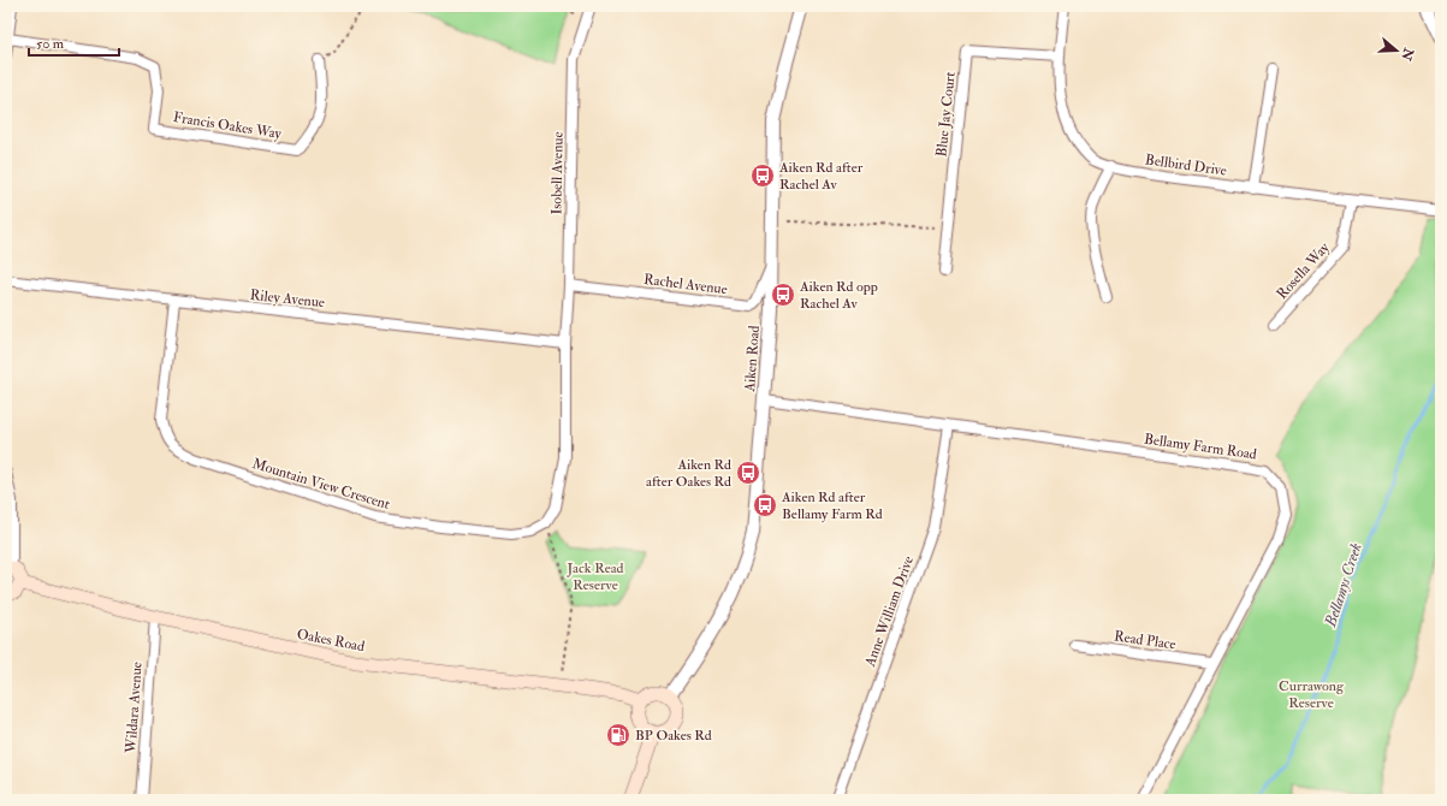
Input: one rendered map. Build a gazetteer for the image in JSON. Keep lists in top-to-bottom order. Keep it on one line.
{"streets":{"main road":["Oakes Road"],"street":["Blue Jay Court","Francis Oakes Way","Bellbird Drive","Isobell Avenue","Rosella Way","Rachel Avenue","Riley Avenue","Aiken Road","Bellamy Farm Road","Mountain View Crescent","Anne William Drive","Read Place","Wildara Avenue"]},"crossings":[["Blue Jay Court","Bellbird Drive"],["Bellbird Drive","Rosella Way"],["Isobell Avenue","Rachel Avenue"],["Isobell Avenue","Riley Avenue"],["Rachel Avenue","Aiken Road"],["Riley Avenue","Mountain View Crescent"],["Aiken Road","Bellamy Farm Road"],["Aiken Road","Oakes Road"],["Bellamy Farm Road","Anne William Drive"],["Bellamy Farm Road","Read Place"],["Oakes Road","Wildara Avenue"]],"water":["Bellamys Creek"],"parks":["Jack Read Reserve","Currawong Reserve"],"places":{"bus stop":["Aiken Rd after Rachel Av","Aiken Rd opp Rachel Av","Aiken Rd after Oakes Rd","Aiken Rd after Bellamy Farm Rd"],"fuel station":["BP Oakes Rd"]},"scale_bar":"50 m","north":"right"}
